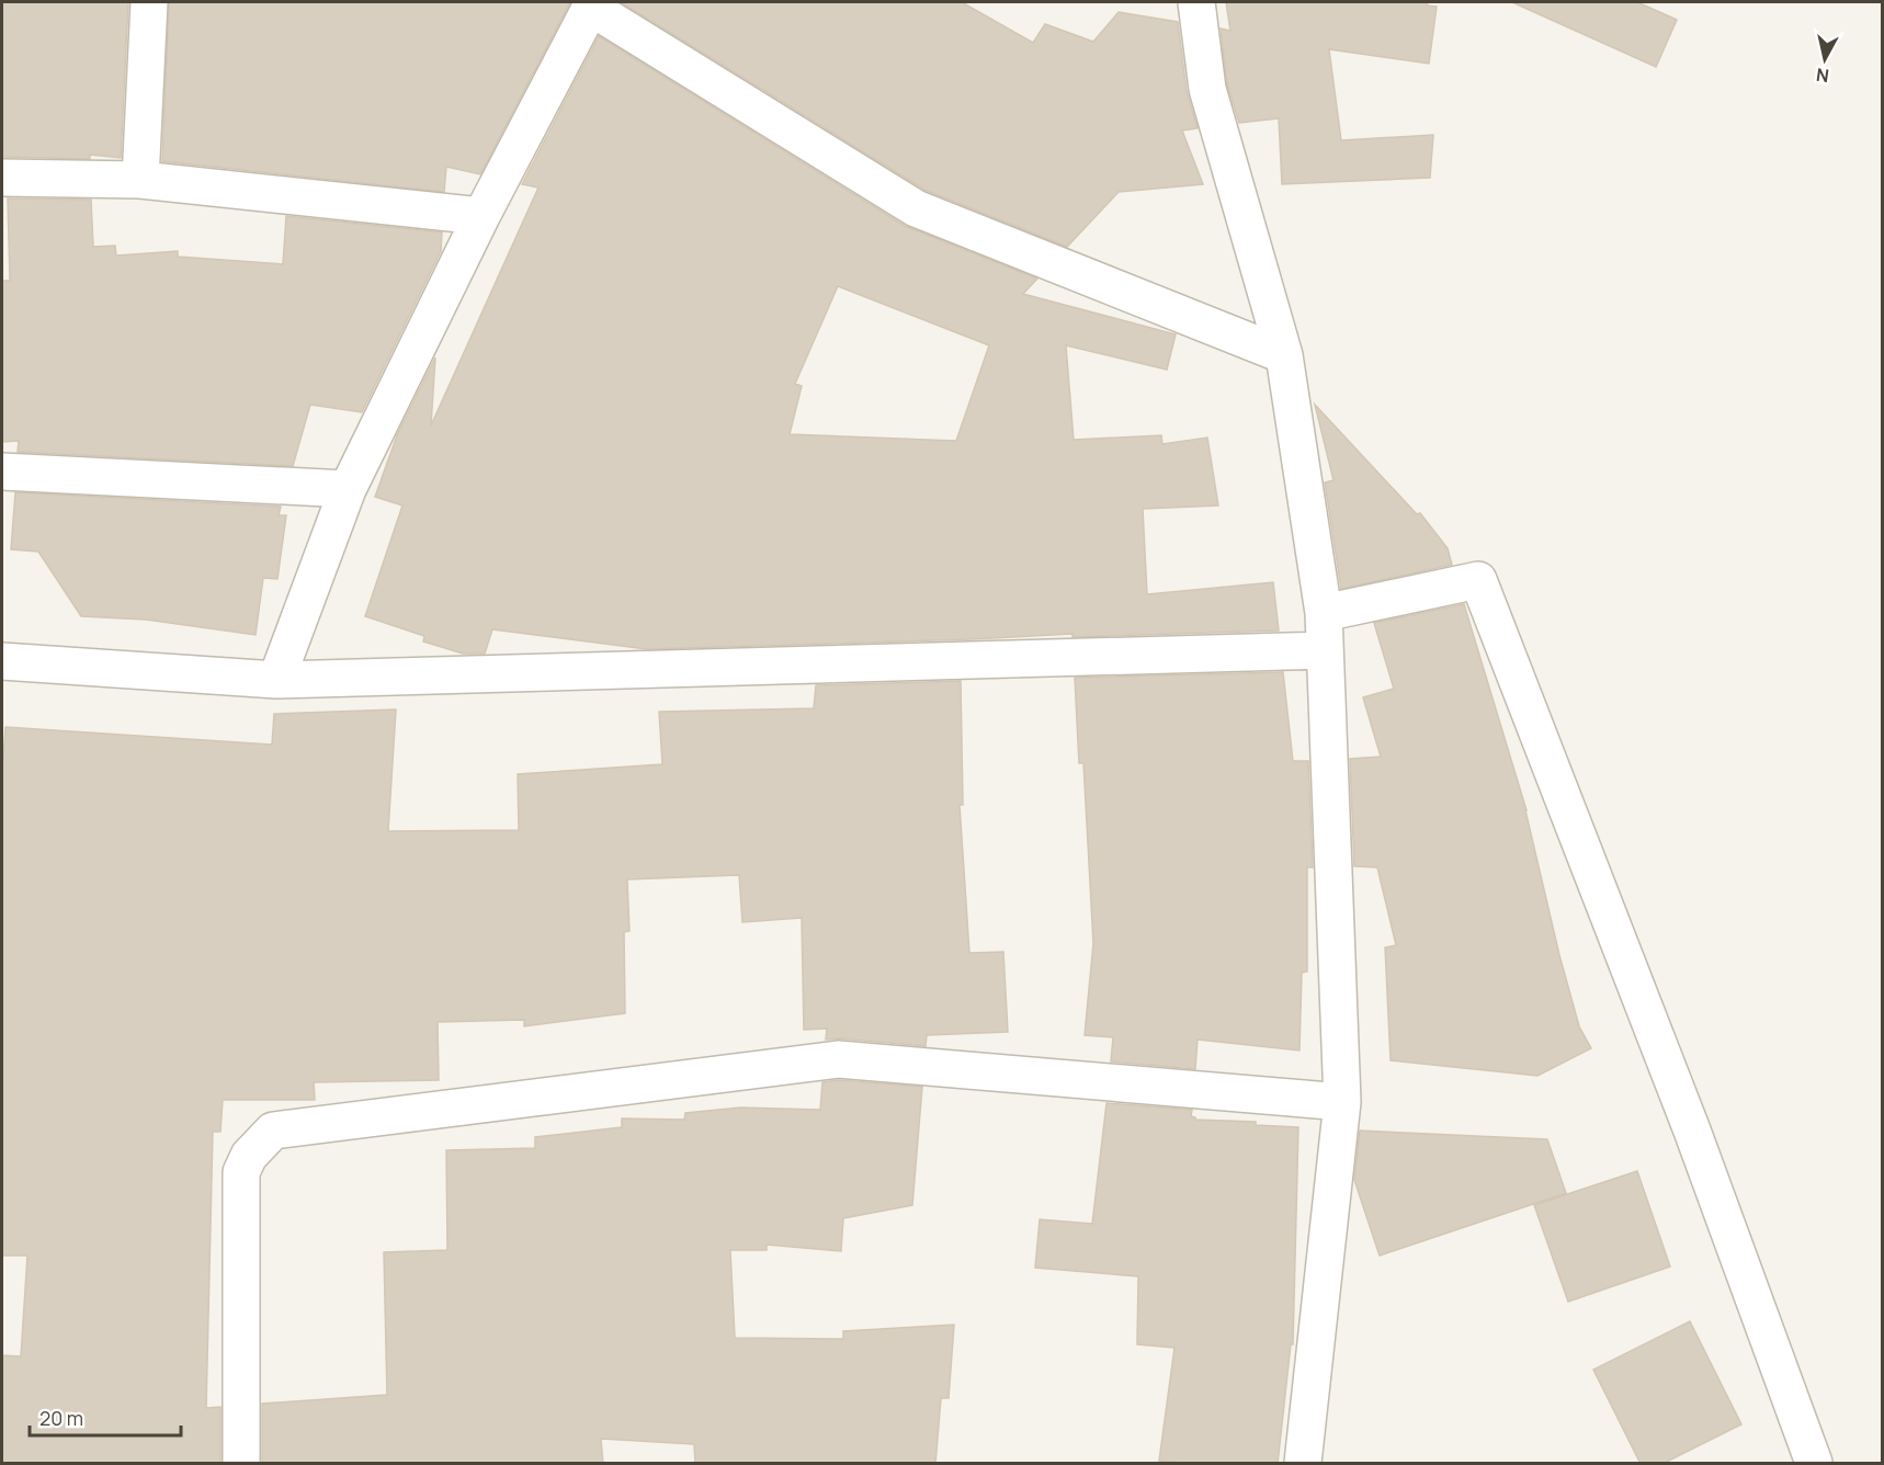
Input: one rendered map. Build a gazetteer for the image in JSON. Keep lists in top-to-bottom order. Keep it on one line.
{"scale_bar":"20 m","north":"bottom"}
